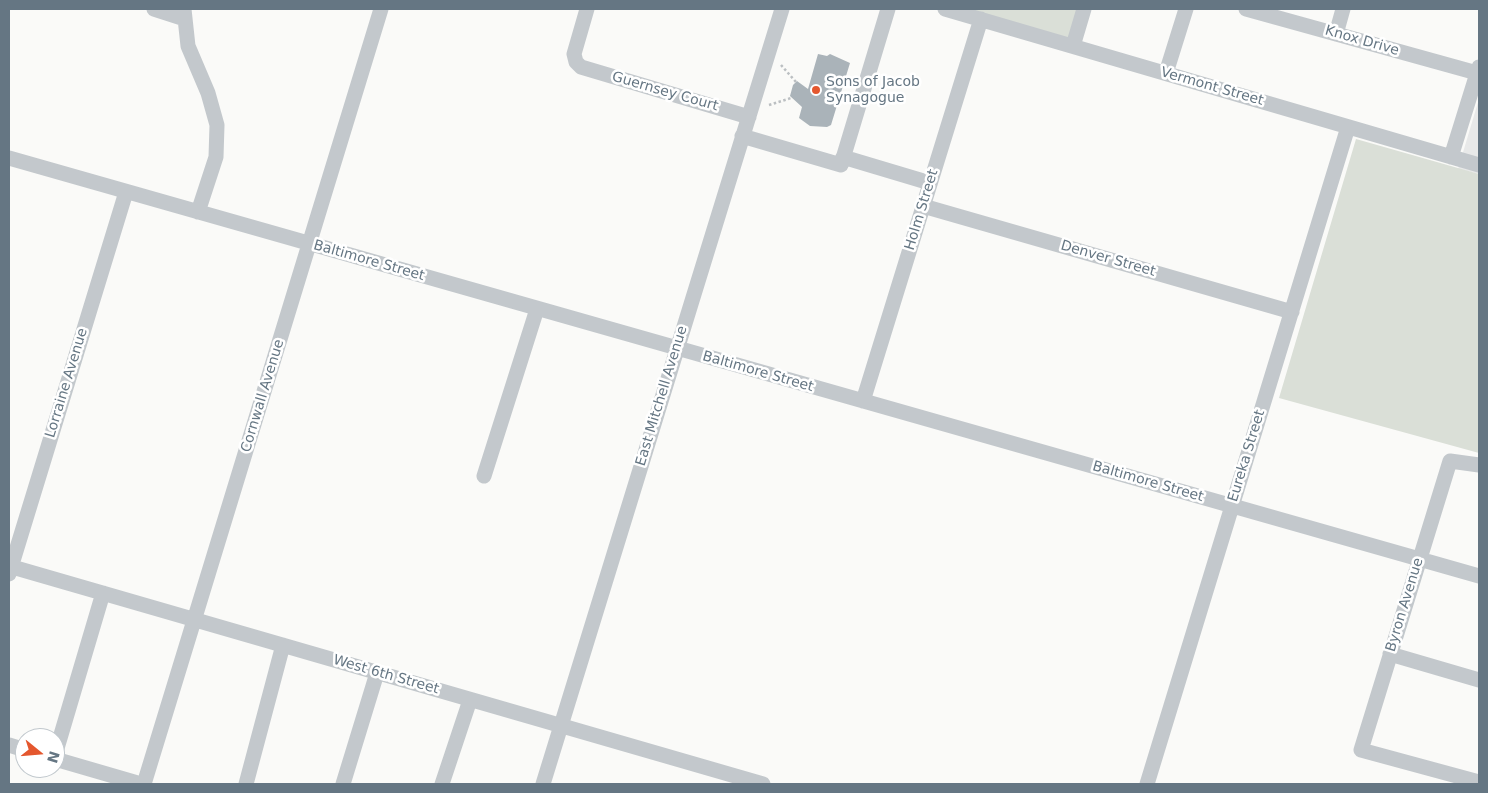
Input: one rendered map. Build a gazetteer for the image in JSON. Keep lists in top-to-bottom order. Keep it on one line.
{"streets":{"street":["Knox Drive","Vermont Street","Guernsey Court","Holm Street","Denver Street","Baltimore Street","Lorraine Avenue","Cornwall Avenue","East Mitchell Avenue","Eureka Street","Byron Avenue","West 6th Street"]},"crossings":[["Vermont Street","Holm Street"],["Vermont Street","Eureka Street"],["Guernsey Court","East Mitchell Avenue"],["Holm Street","Denver Street"],["Holm Street","Baltimore Street"],["Denver Street","Eureka Street"],["Baltimore Street","Lorraine Avenue"],["Baltimore Street","Cornwall Avenue"],["Baltimore Street","East Mitchell Avenue"],["Baltimore Street","Eureka Street"],["Baltimore Street","Byron Avenue"],["Lorraine Avenue","West 6th Street"],["Cornwall Avenue","West 6th Street"],["East Mitchell Avenue","West 6th Street"]],"places":["Sons of Jacob Synagogue"],"north":"right"}
